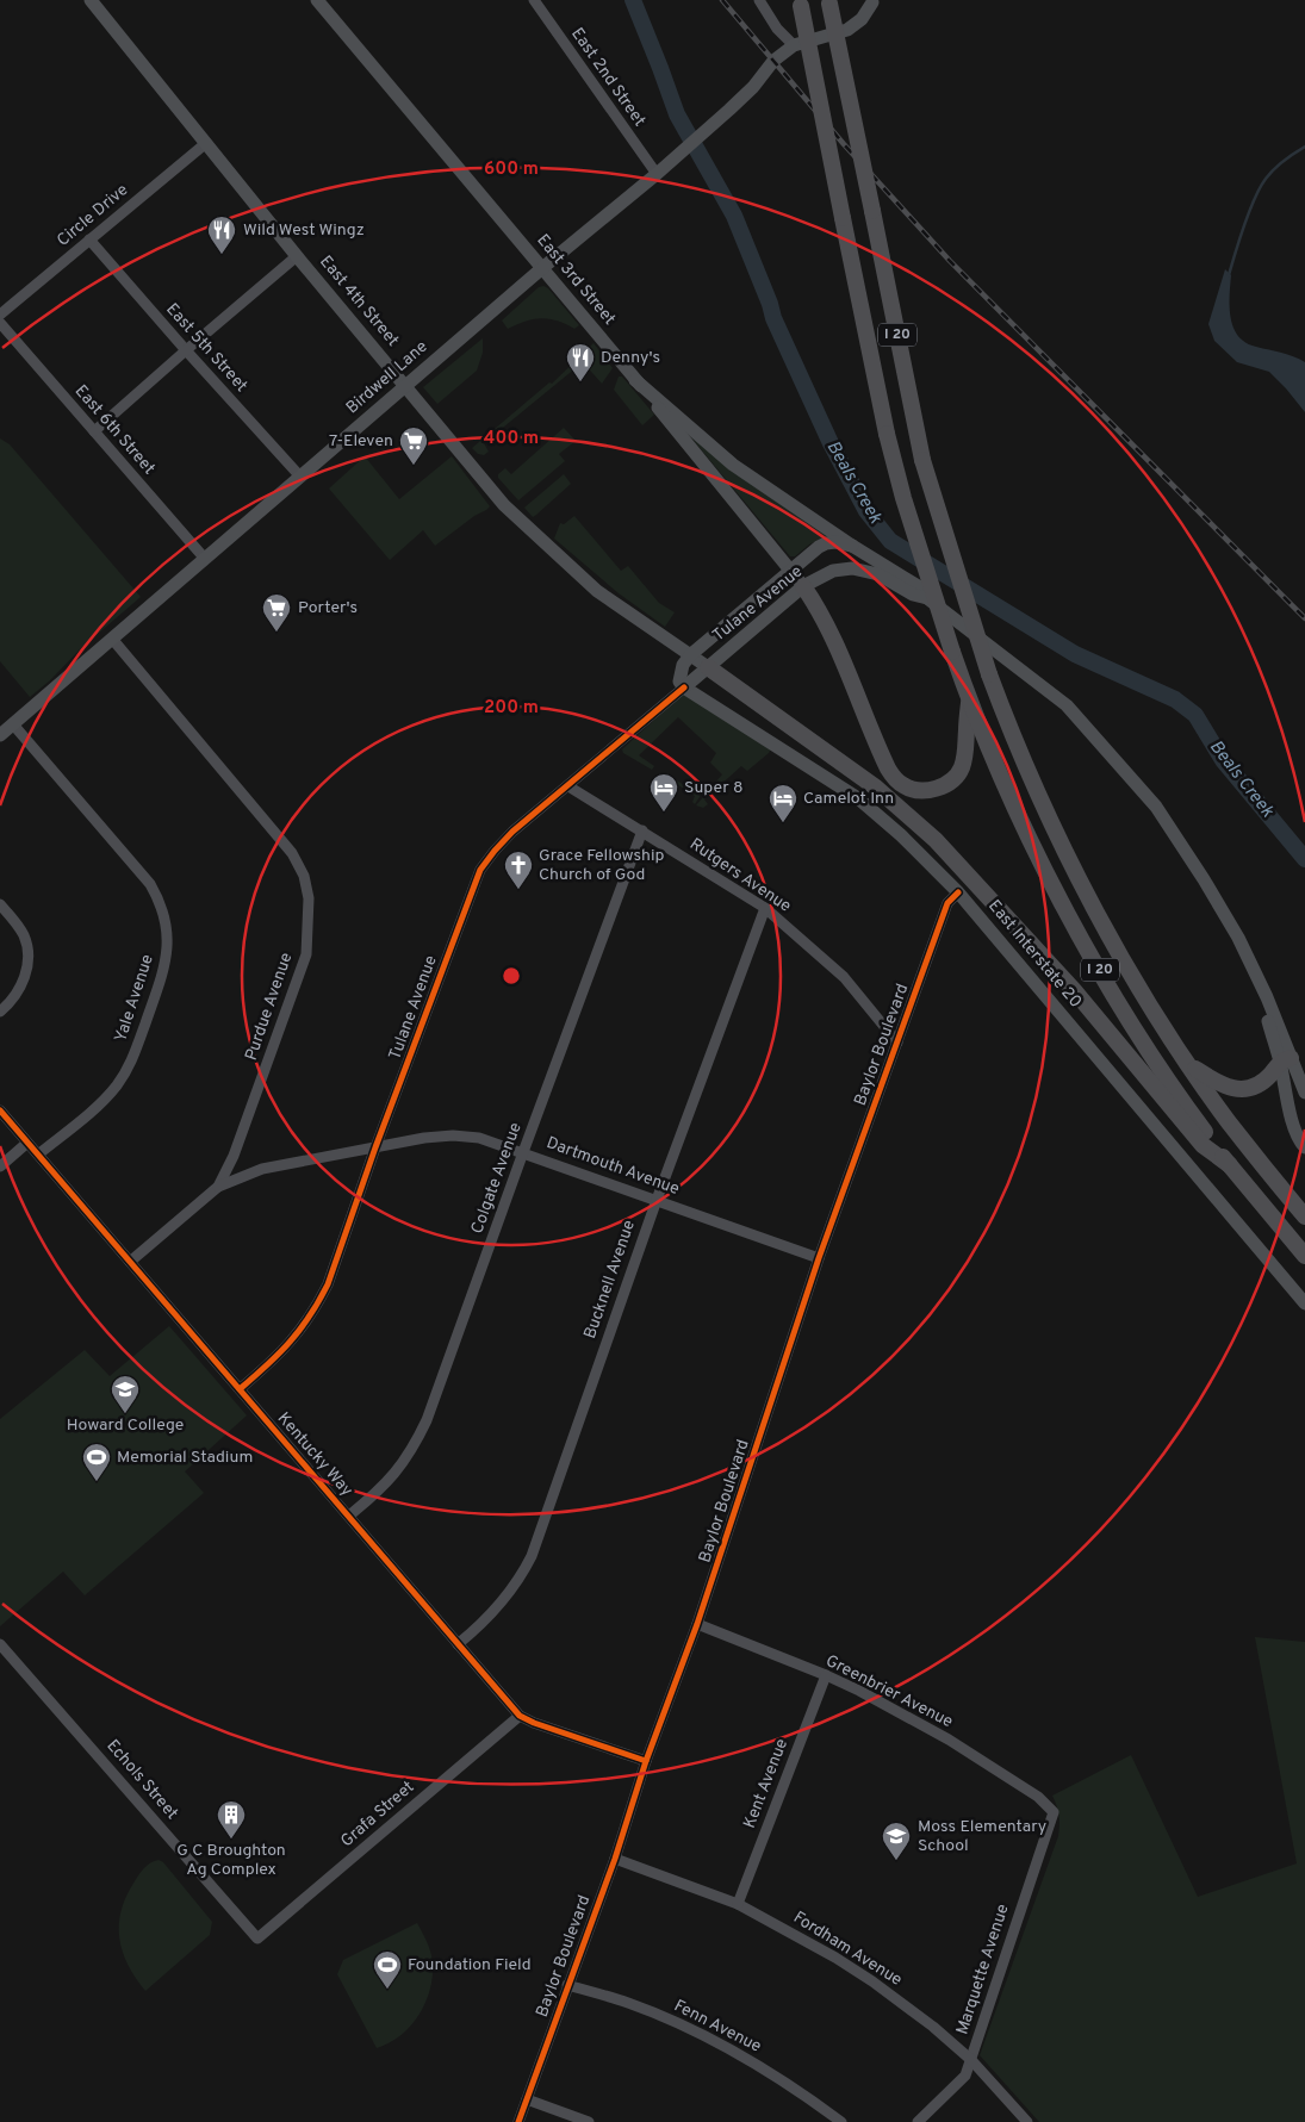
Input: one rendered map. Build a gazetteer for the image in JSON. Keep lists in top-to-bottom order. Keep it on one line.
{"streets":{"highway":["I 20"],"main road":["East 3rd Street","East 4th Street","Birdwell Lane","Tulane Avenue","East Interstate 20"],"street":["East 2nd Street","Circle Drive","East 5th Street","East 6th Street","Rutgers Avenue","Yale Avenue","Purdue Avenue","Baylor Boulevard","Dartmouth Avenue","Colgate Avenue","Bucknell Avenue","Kentucky Way","Greenbrier Avenue","Echols Street","Kent Avenue","Grafa Street","Fordham Avenue","Marquette Avenue","Fenn Avenue"]},"crossings":[["East 2nd Street","Birdwell Lane"],["Circle Drive","East 4th Street"],["Circle Drive","East 5th Street"],["East 3rd Street","Birdwell Lane"],["East 3rd Street","Tulane Avenue"],["East 4th Street","Birdwell Lane"],["East 4th Street","Tulane Avenue"],["East 5th Street","Birdwell Lane"],["Birdwell Lane","East 6th Street"],["Birdwell Lane","Yale Avenue"],["Birdwell Lane","Purdue Avenue"],["Tulane Avenue","Rutgers Avenue"],["Tulane Avenue","East Interstate 20"],["Tulane Avenue","Dartmouth Avenue"],["Tulane Avenue","Kentucky Way"],["Rutgers Avenue","Baylor Boulevard"],["Rutgers Avenue","Colgate Avenue"],["Rutgers Avenue","Bucknell Avenue"],["East Interstate 20","Baylor Boulevard"],["Yale Avenue","Kentucky Way"],["Purdue Avenue","Dartmouth Avenue"],["Purdue Avenue","Kentucky Way"],["Baylor Boulevard","Dartmouth Avenue"],["Baylor Boulevard","Kentucky Way"],["Baylor Boulevard","Greenbrier Avenue"],["Baylor Boulevard","Fordham Avenue"],["Baylor Boulevard","Fenn Avenue"],["Dartmouth Avenue","Colgate Avenue"],["Dartmouth Avenue","Bucknell Avenue"],["Colgate Avenue","Kentucky Way"],["Bucknell Avenue","Kentucky Way"],["Kentucky Way","Grafa Street"],["Greenbrier Avenue","Kent Avenue"],["Greenbrier Avenue","Marquette Avenue"],["Echols Street","Grafa Street"],["Kent Avenue","Fordham Avenue"],["Fordham Avenue","Marquette Avenue"]],"water":["Beals Creek"],"places":{"restaurant":["Wild West Wingz","Denny's"],"supermarket":["7-Eleven","Porter's"],"hotel":["Super 8","Camelot Inn"],"church":["Grace Fellowship Church of God"],"school or university":["Howard College","Moss Elementary School"],"sports":["Memorial Stadium","Foundation Field"],"building":["G C Broughton Ag Complex"]},"rings":["600 m","400 m","200 m"]}
